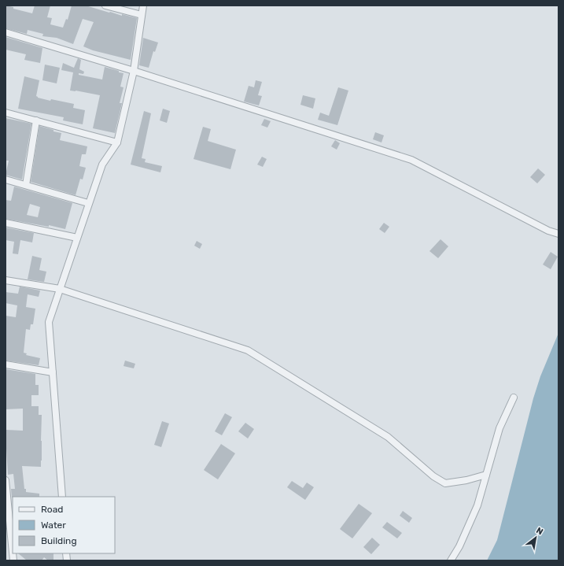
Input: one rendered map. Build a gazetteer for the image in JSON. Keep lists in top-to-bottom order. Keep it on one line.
{"legend":["Road","Water","Building"],"north":"top right"}
